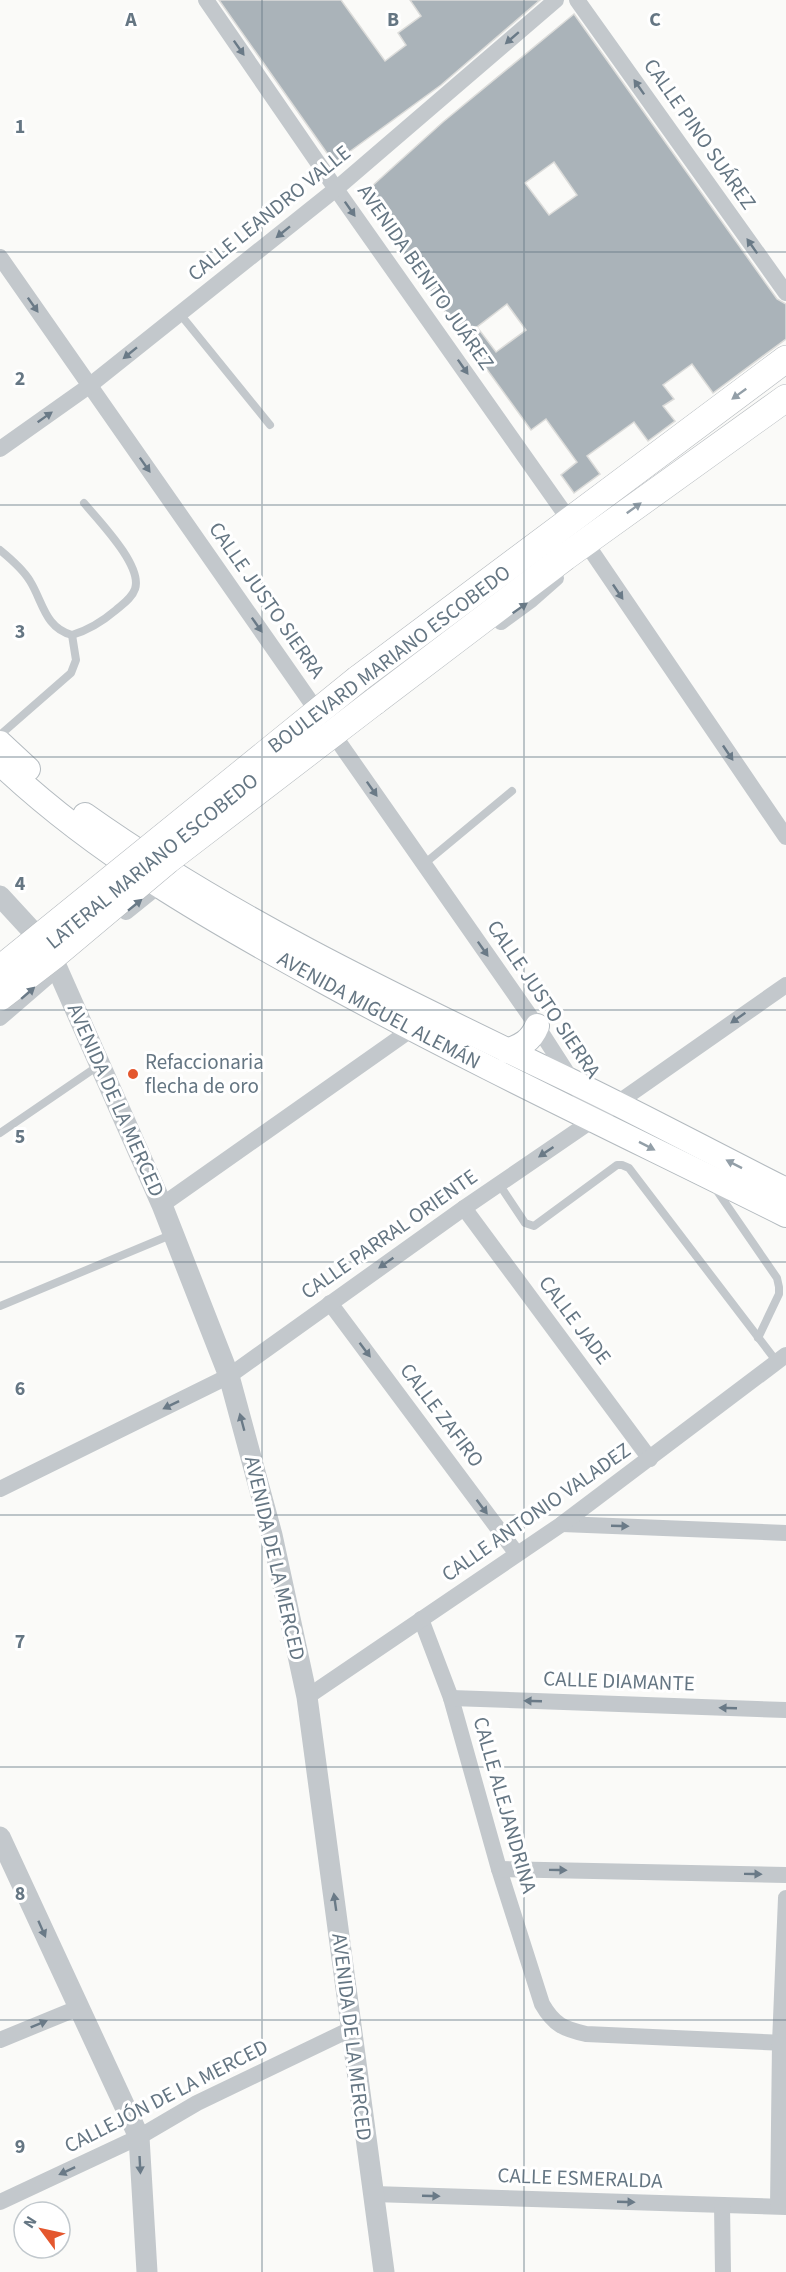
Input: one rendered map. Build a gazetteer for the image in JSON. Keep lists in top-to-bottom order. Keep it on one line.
{"streets":{"main road":["BOULEVARD MARIANO ESCOBEDO","AVENIDA MIGUEL ALEMÁN"],"street":["CALLE PINO SUÁREZ","CALLE LEANDRO VALLE","AVENIDA BENITO JUÁREZ","CALLE JUSTO SIERRA","LATERAL MARIANO ESCOBEDO","AVENIDA DE LA MERCED","CALLE PARRAL ORIENTE","CALLE JADE","CALLE ZAFIRO","CALLE ANTONIO VALADEZ","CALLE DIAMANTE","CALLE ALEJANDRINA","CALLEJÓN DE LA MERCED","CALLE ESMERALDA"]},"crossings":[["CALLE LEANDRO VALLE","AVENIDA BENITO JUÁREZ"],["CALLE LEANDRO VALLE","CALLE JUSTO SIERRA"],["AVENIDA BENITO JUÁREZ","BOULEVARD MARIANO ESCOBEDO"],["CALLE JUSTO SIERRA","LATERAL MARIANO ESCOBEDO"],["CALLE JUSTO SIERRA","AVENIDA MIGUEL ALEMÁN"],["CALLE JUSTO SIERRA","CALLE PARRAL ORIENTE"],["BOULEVARD MARIANO ESCOBEDO","LATERAL MARIANO ESCOBEDO"],["LATERAL MARIANO ESCOBEDO","AVENIDA MIGUEL ALEMÁN"],["LATERAL MARIANO ESCOBEDO","AVENIDA DE LA MERCED"],["AVENIDA MIGUEL ALEMÁN","CALLE PARRAL ORIENTE"],["AVENIDA DE LA MERCED","CALLE PARRAL ORIENTE"],["AVENIDA DE LA MERCED","CALLE ANTONIO VALADEZ"],["AVENIDA DE LA MERCED","CALLEJÓN DE LA MERCED"],["AVENIDA DE LA MERCED","CALLE ESMERALDA"],["CALLE PARRAL ORIENTE","CALLE JADE"],["CALLE PARRAL ORIENTE","CALLE ZAFIRO"],["CALLE JADE","CALLE ANTONIO VALADEZ"],["CALLE ZAFIRO","CALLE ANTONIO VALADEZ"],["CALLE ANTONIO VALADEZ","CALLE ALEJANDRINA"],["CALLE DIAMANTE","CALLE ALEJANDRINA"]],"one_way":["CALLE PINO SUÁREZ","AVENIDA BENITO JUÁREZ","CALLE JUSTO SIERRA","AVENIDA DE LA MERCED","CALLE PARRAL ORIENTE","CALLE ZAFIRO","CALLE DIAMANTE","CALLE ESMERALDA"],"places":["Refaccionaria flecha de oro"],"north":"top left","grid":{"columns":["A","B","C"],"rows":["1","2","3","4","5","6","7","8","9"]}}
